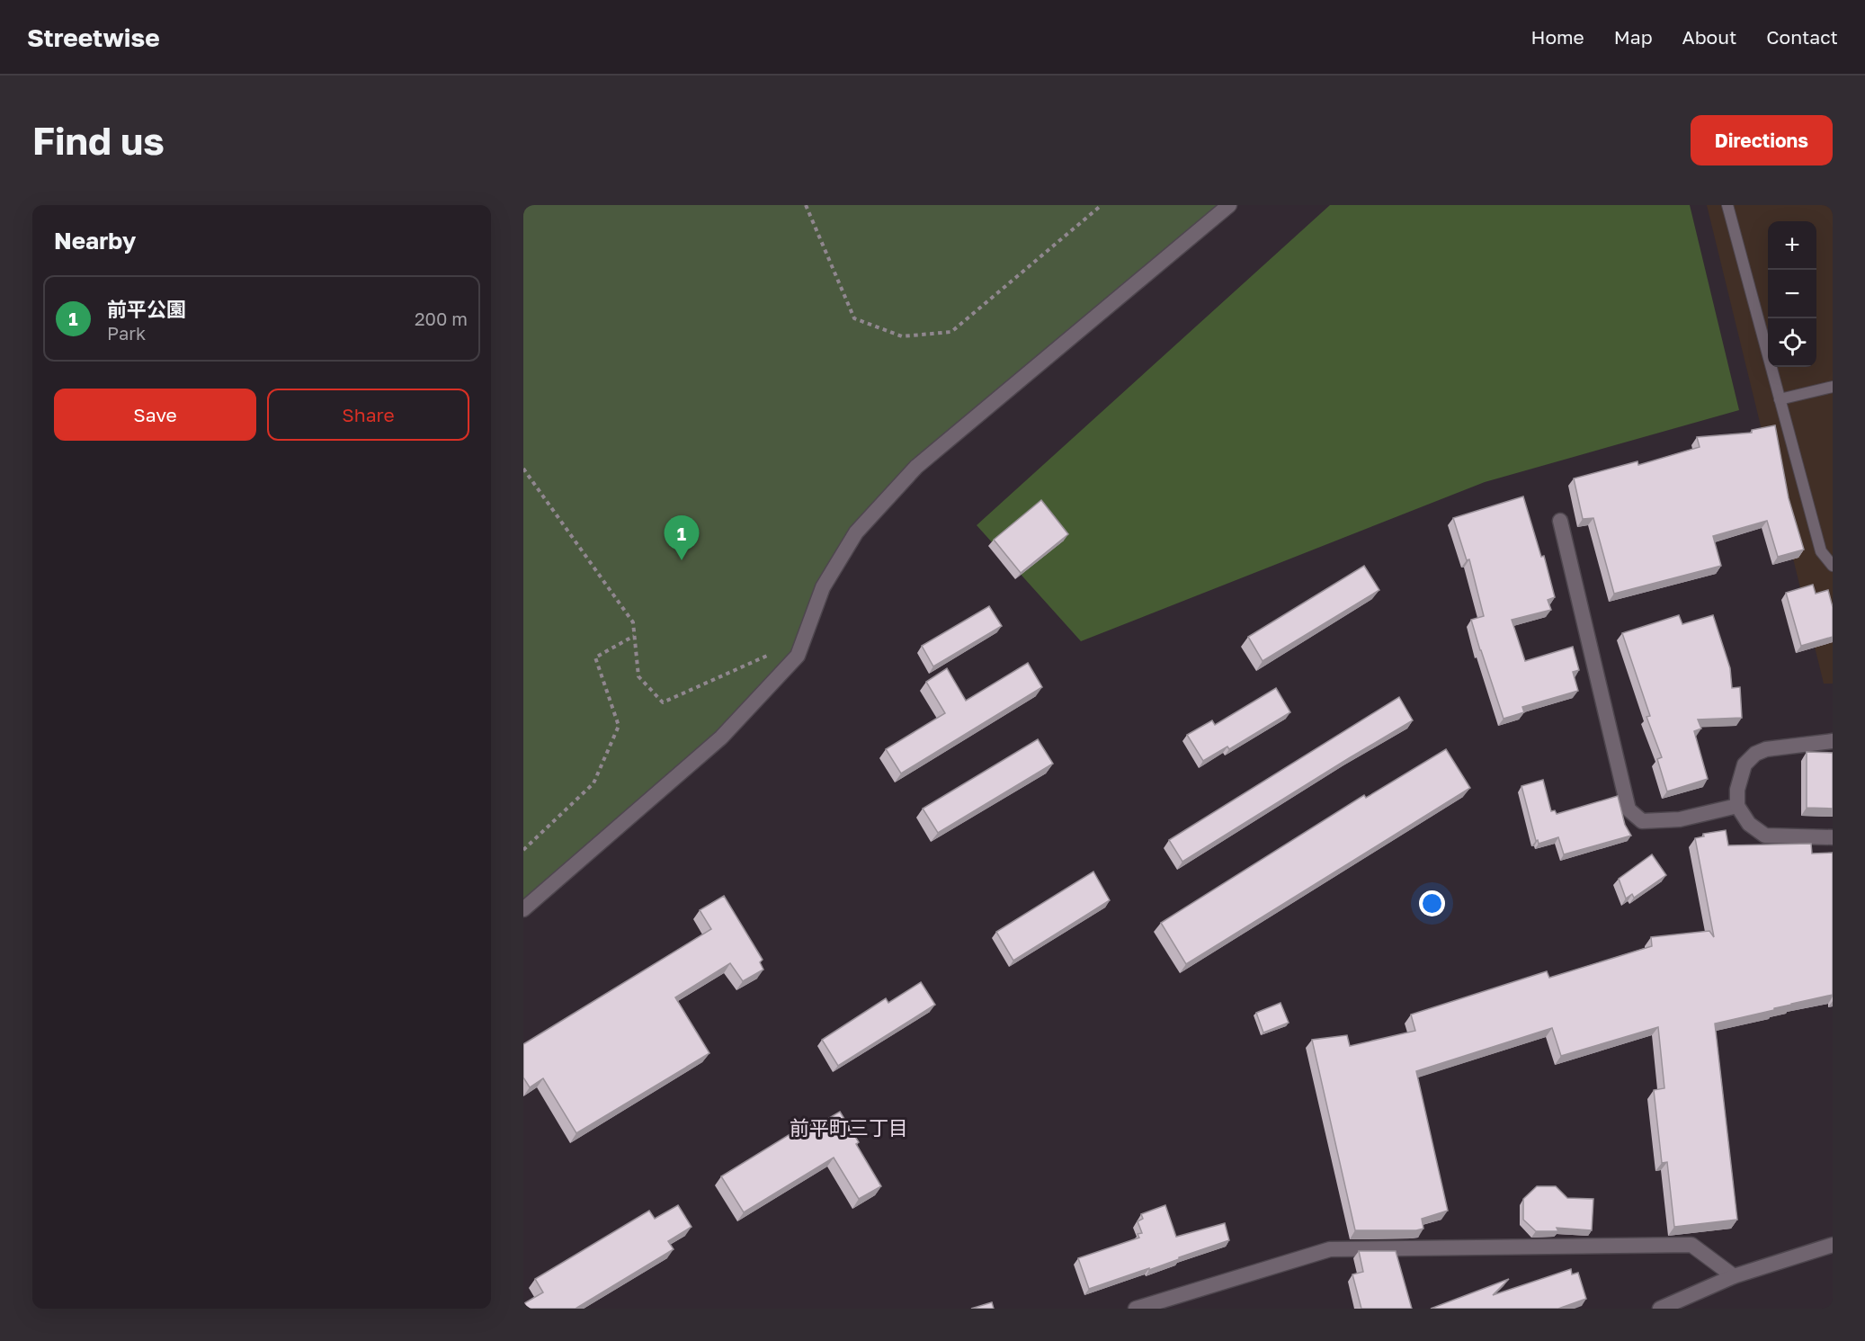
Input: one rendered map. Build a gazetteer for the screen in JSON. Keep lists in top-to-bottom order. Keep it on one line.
{"districts":["前平町三丁目"],"page":{"header":"Streetwise","nav":["Home","Map","About","Contact"],"buttons":["Directions",["Save","Share"]],"title":"Find us","heading":"Nearby","map_buttons":["+","−"],"list":[{"mark":"1","name":"前平公園","note":"Park","value":"200 m"}],"pins":"1"}}
